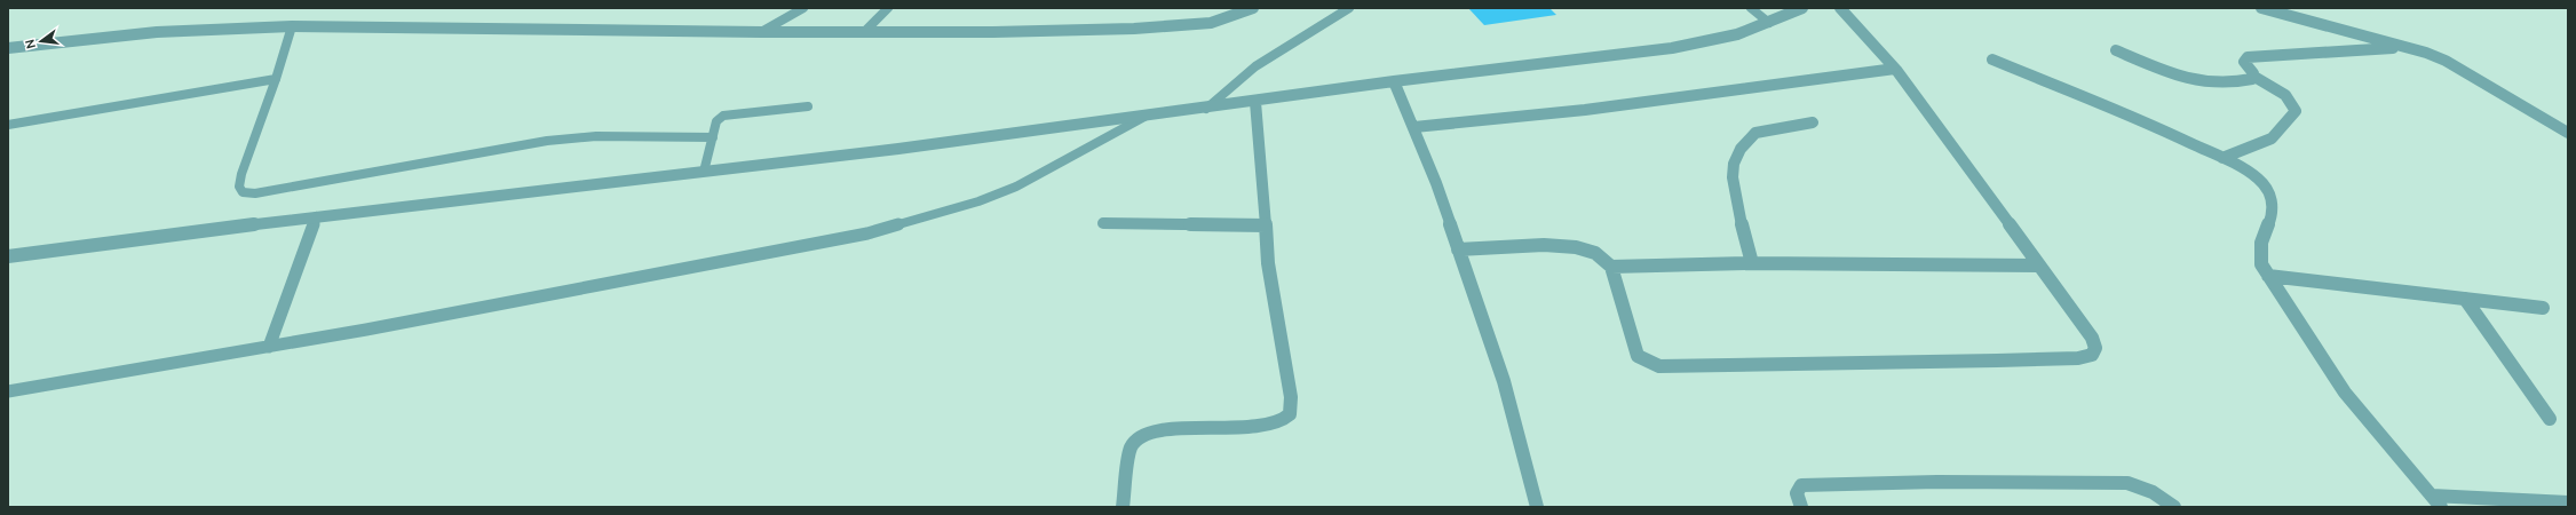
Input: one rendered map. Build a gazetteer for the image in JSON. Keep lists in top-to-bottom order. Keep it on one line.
{"north":"left"}
